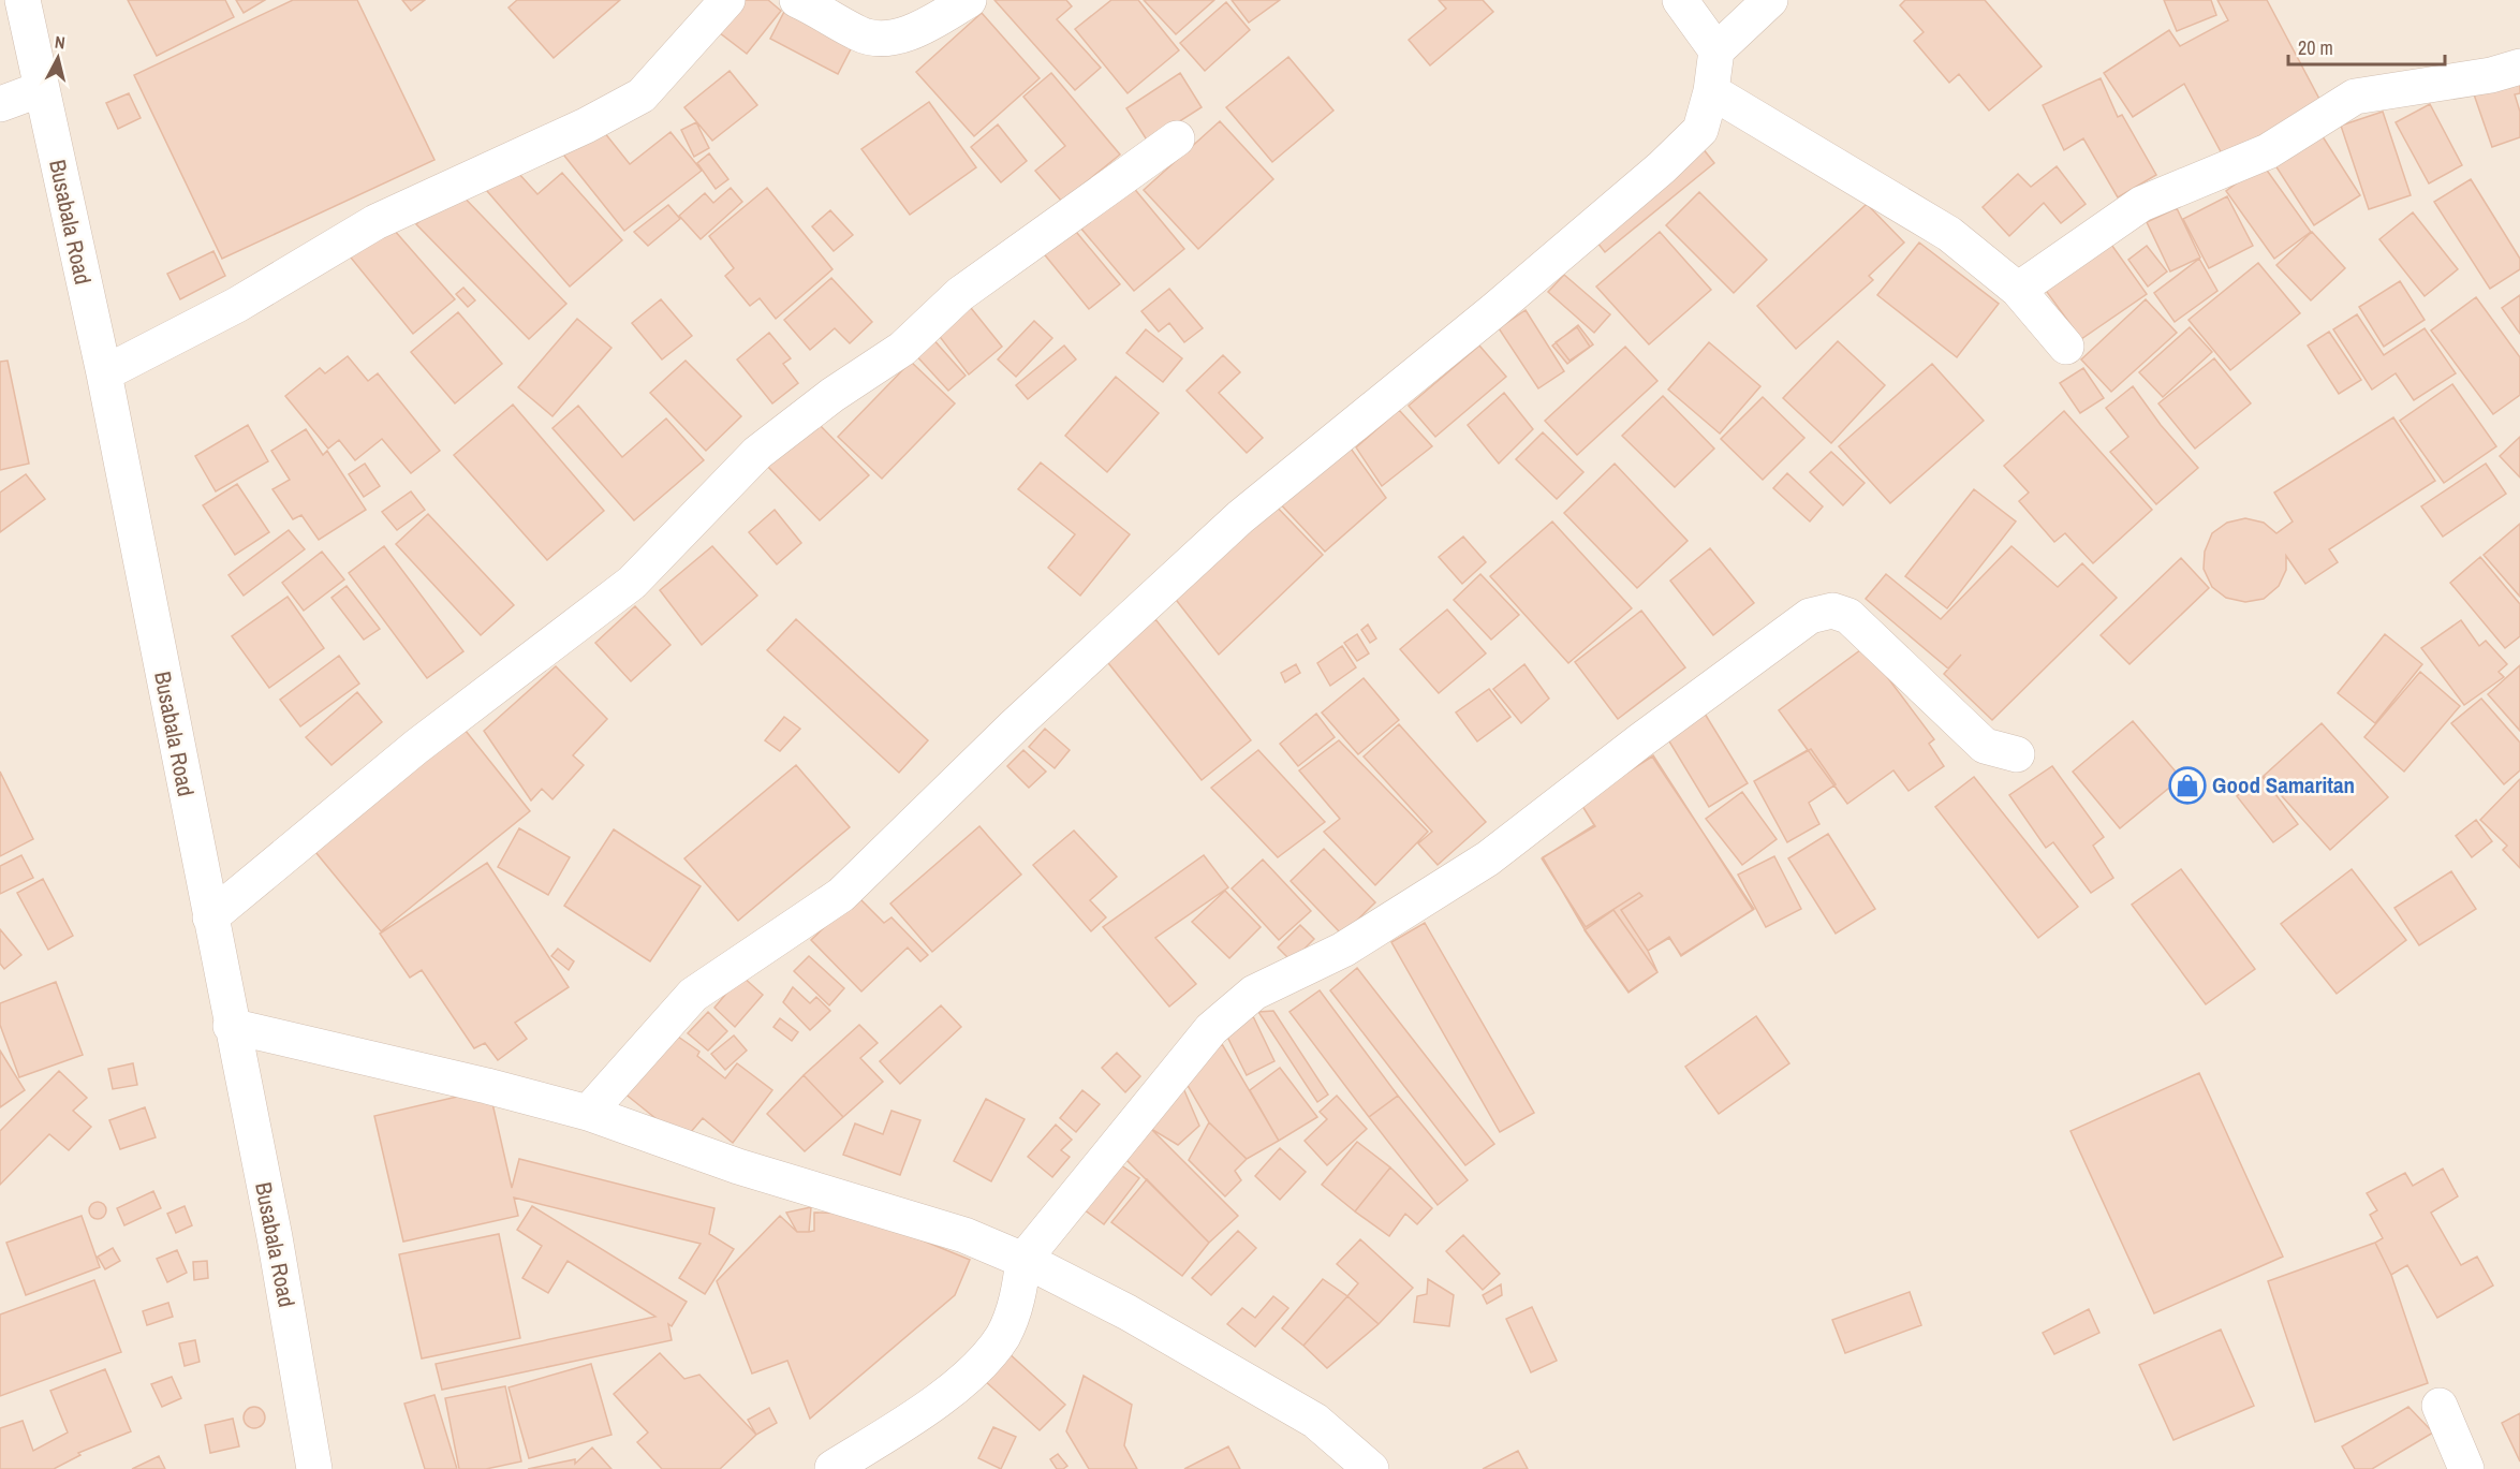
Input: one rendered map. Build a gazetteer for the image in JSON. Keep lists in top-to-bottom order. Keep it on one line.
{"streets":{"street":["Busabala Road"]},"places":{"shop":["Good Samaritan"]},"scale_bar":"20 m","north":"top"}
